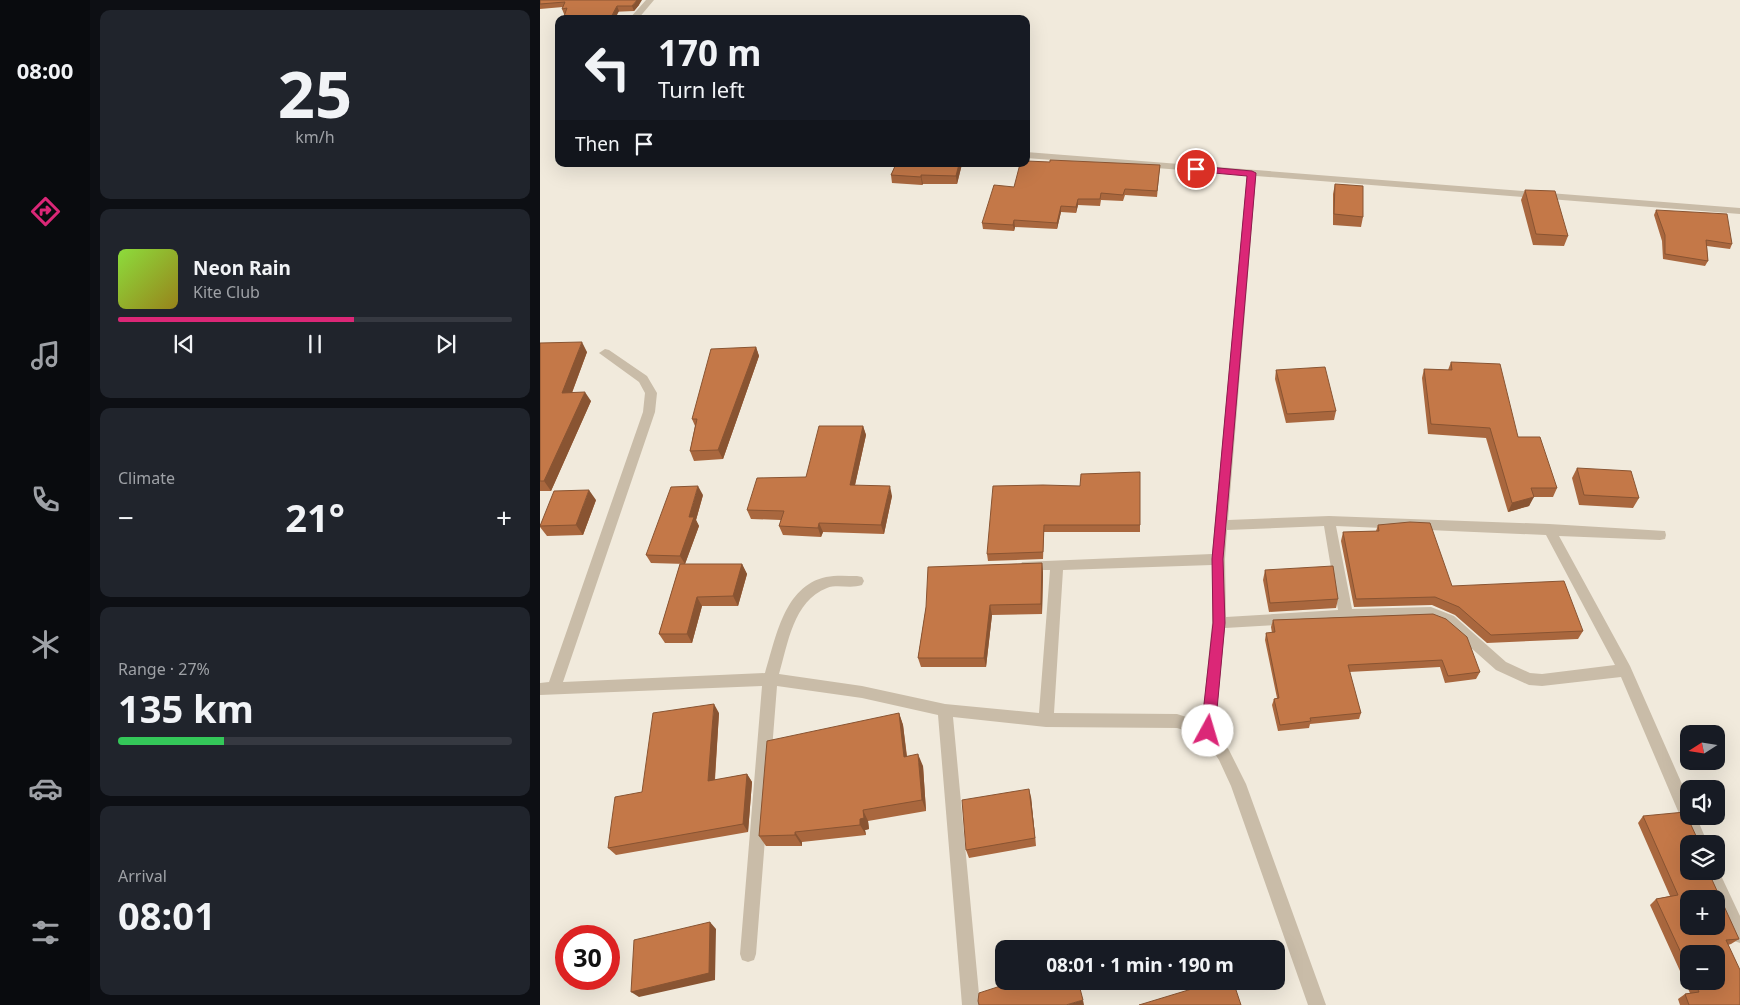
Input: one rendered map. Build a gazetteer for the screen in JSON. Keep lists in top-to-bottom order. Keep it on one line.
{"north":"left","page":{"tabs":"08:00","tile":[["25","km/h"],"Climate",["Range · 27%","135 km"],["Arrival","08:01"]],"turn":["170 m","Turn left"],"then":"Then","song":["Neon Rain","Kite Club"],"heat":["−","21°","+"],"map_buttons":["+","−"],"limit":"30","trip":"08:01 · 1 min · 190 m"}}
